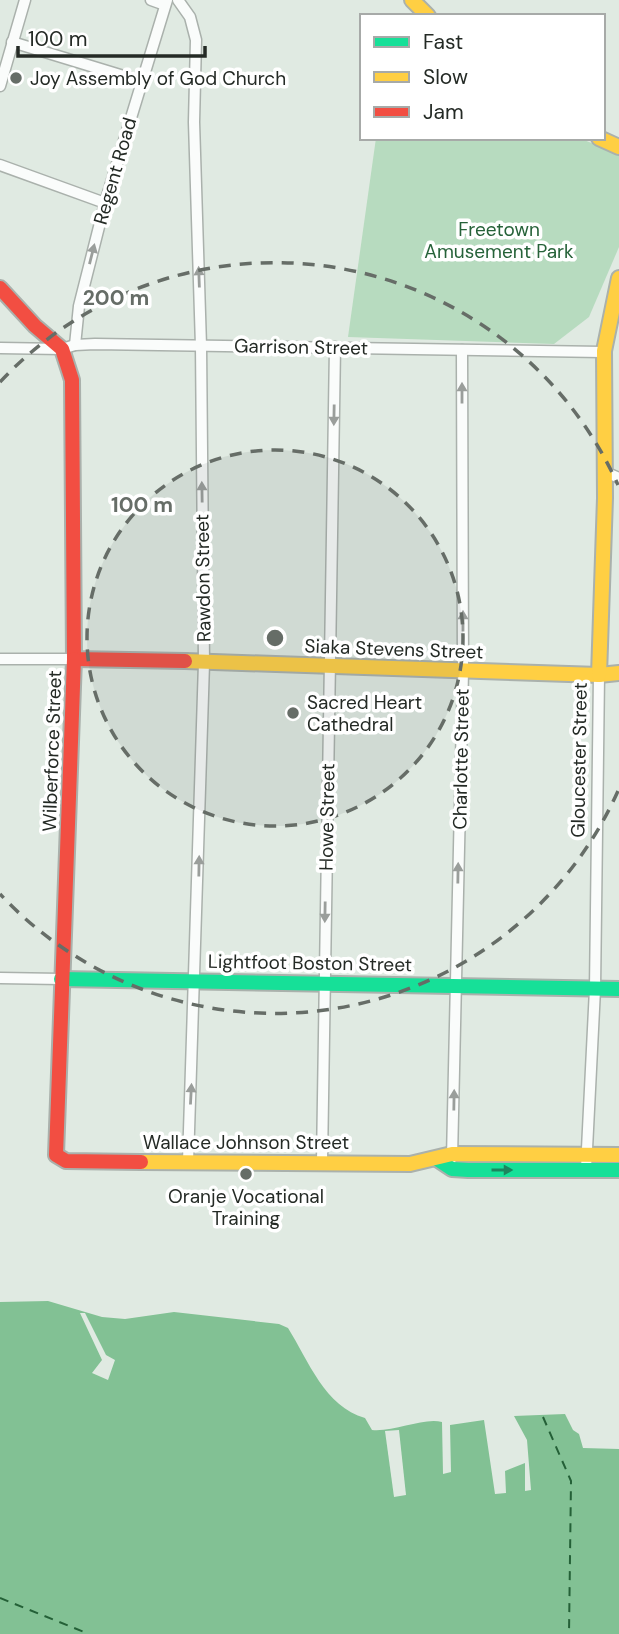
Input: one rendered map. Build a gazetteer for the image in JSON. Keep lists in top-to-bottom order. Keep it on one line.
{"streets":{"main road":["Siaka Stevens Street","Wilberforce Street","Gloucester Street","Lightfoot Boston Street","Wallace Johnson Street"],"street":["Regent Road","Garrison Street","Rawdon Street","Charlotte Street","Howe Street"]},"crossings":[["Regent Road","Garrison Street"],["Regent Road","Wilberforce Street"],["Garrison Street","Rawdon Street"],["Garrison Street","Wilberforce Street"],["Garrison Street","Charlotte Street"],["Garrison Street","Gloucester Street"],["Garrison Street","Howe Street"],["Rawdon Street","Siaka Stevens Street"],["Rawdon Street","Lightfoot Boston Street"],["Rawdon Street","Wallace Johnson Street"],["Siaka Stevens Street","Wilberforce Street"],["Siaka Stevens Street","Charlotte Street"],["Siaka Stevens Street","Gloucester Street"],["Siaka Stevens Street","Howe Street"],["Wilberforce Street","Lightfoot Boston Street"],["Wilberforce Street","Wallace Johnson Street"],["Charlotte Street","Lightfoot Boston Street"],["Charlotte Street","Wallace Johnson Street"],["Gloucester Street","Lightfoot Boston Street"],["Gloucester Street","Wallace Johnson Street"],["Howe Street","Lightfoot Boston Street"],["Howe Street","Wallace Johnson Street"]],"one_way":["Regent Road","Rawdon Street","Charlotte Street","Howe Street"],"parks":["Freetown Amusement Park"],"places":["Joy Assembly of God Church","Sacred Heart Cathedral","Oranje Vocational Training"],"legend":["Fast","Slow","Jam"],"scale_bar":"100 m","rings":["200 m","100 m"]}
